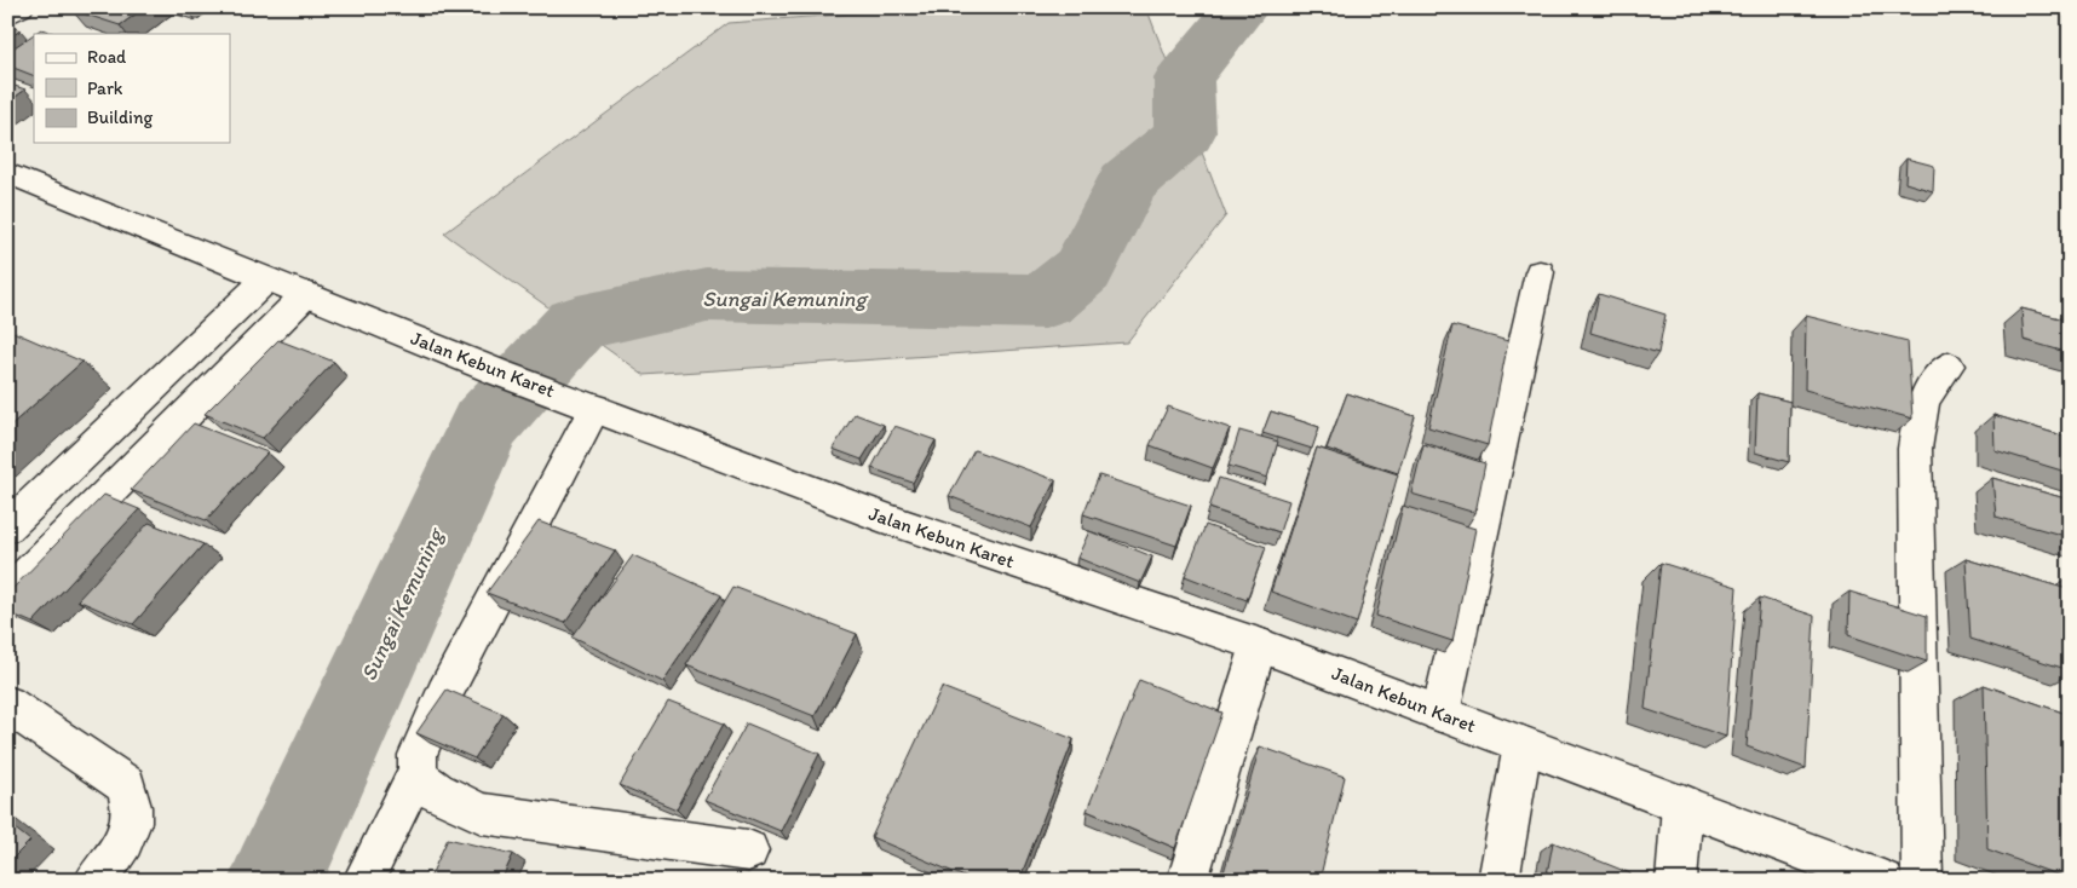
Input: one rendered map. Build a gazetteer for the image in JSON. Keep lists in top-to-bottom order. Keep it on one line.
{"streets":{"street":["Jalan Kebun Karet"]},"water":["Sungai Kemuning"],"legend":["Road","Park","Building"]}
